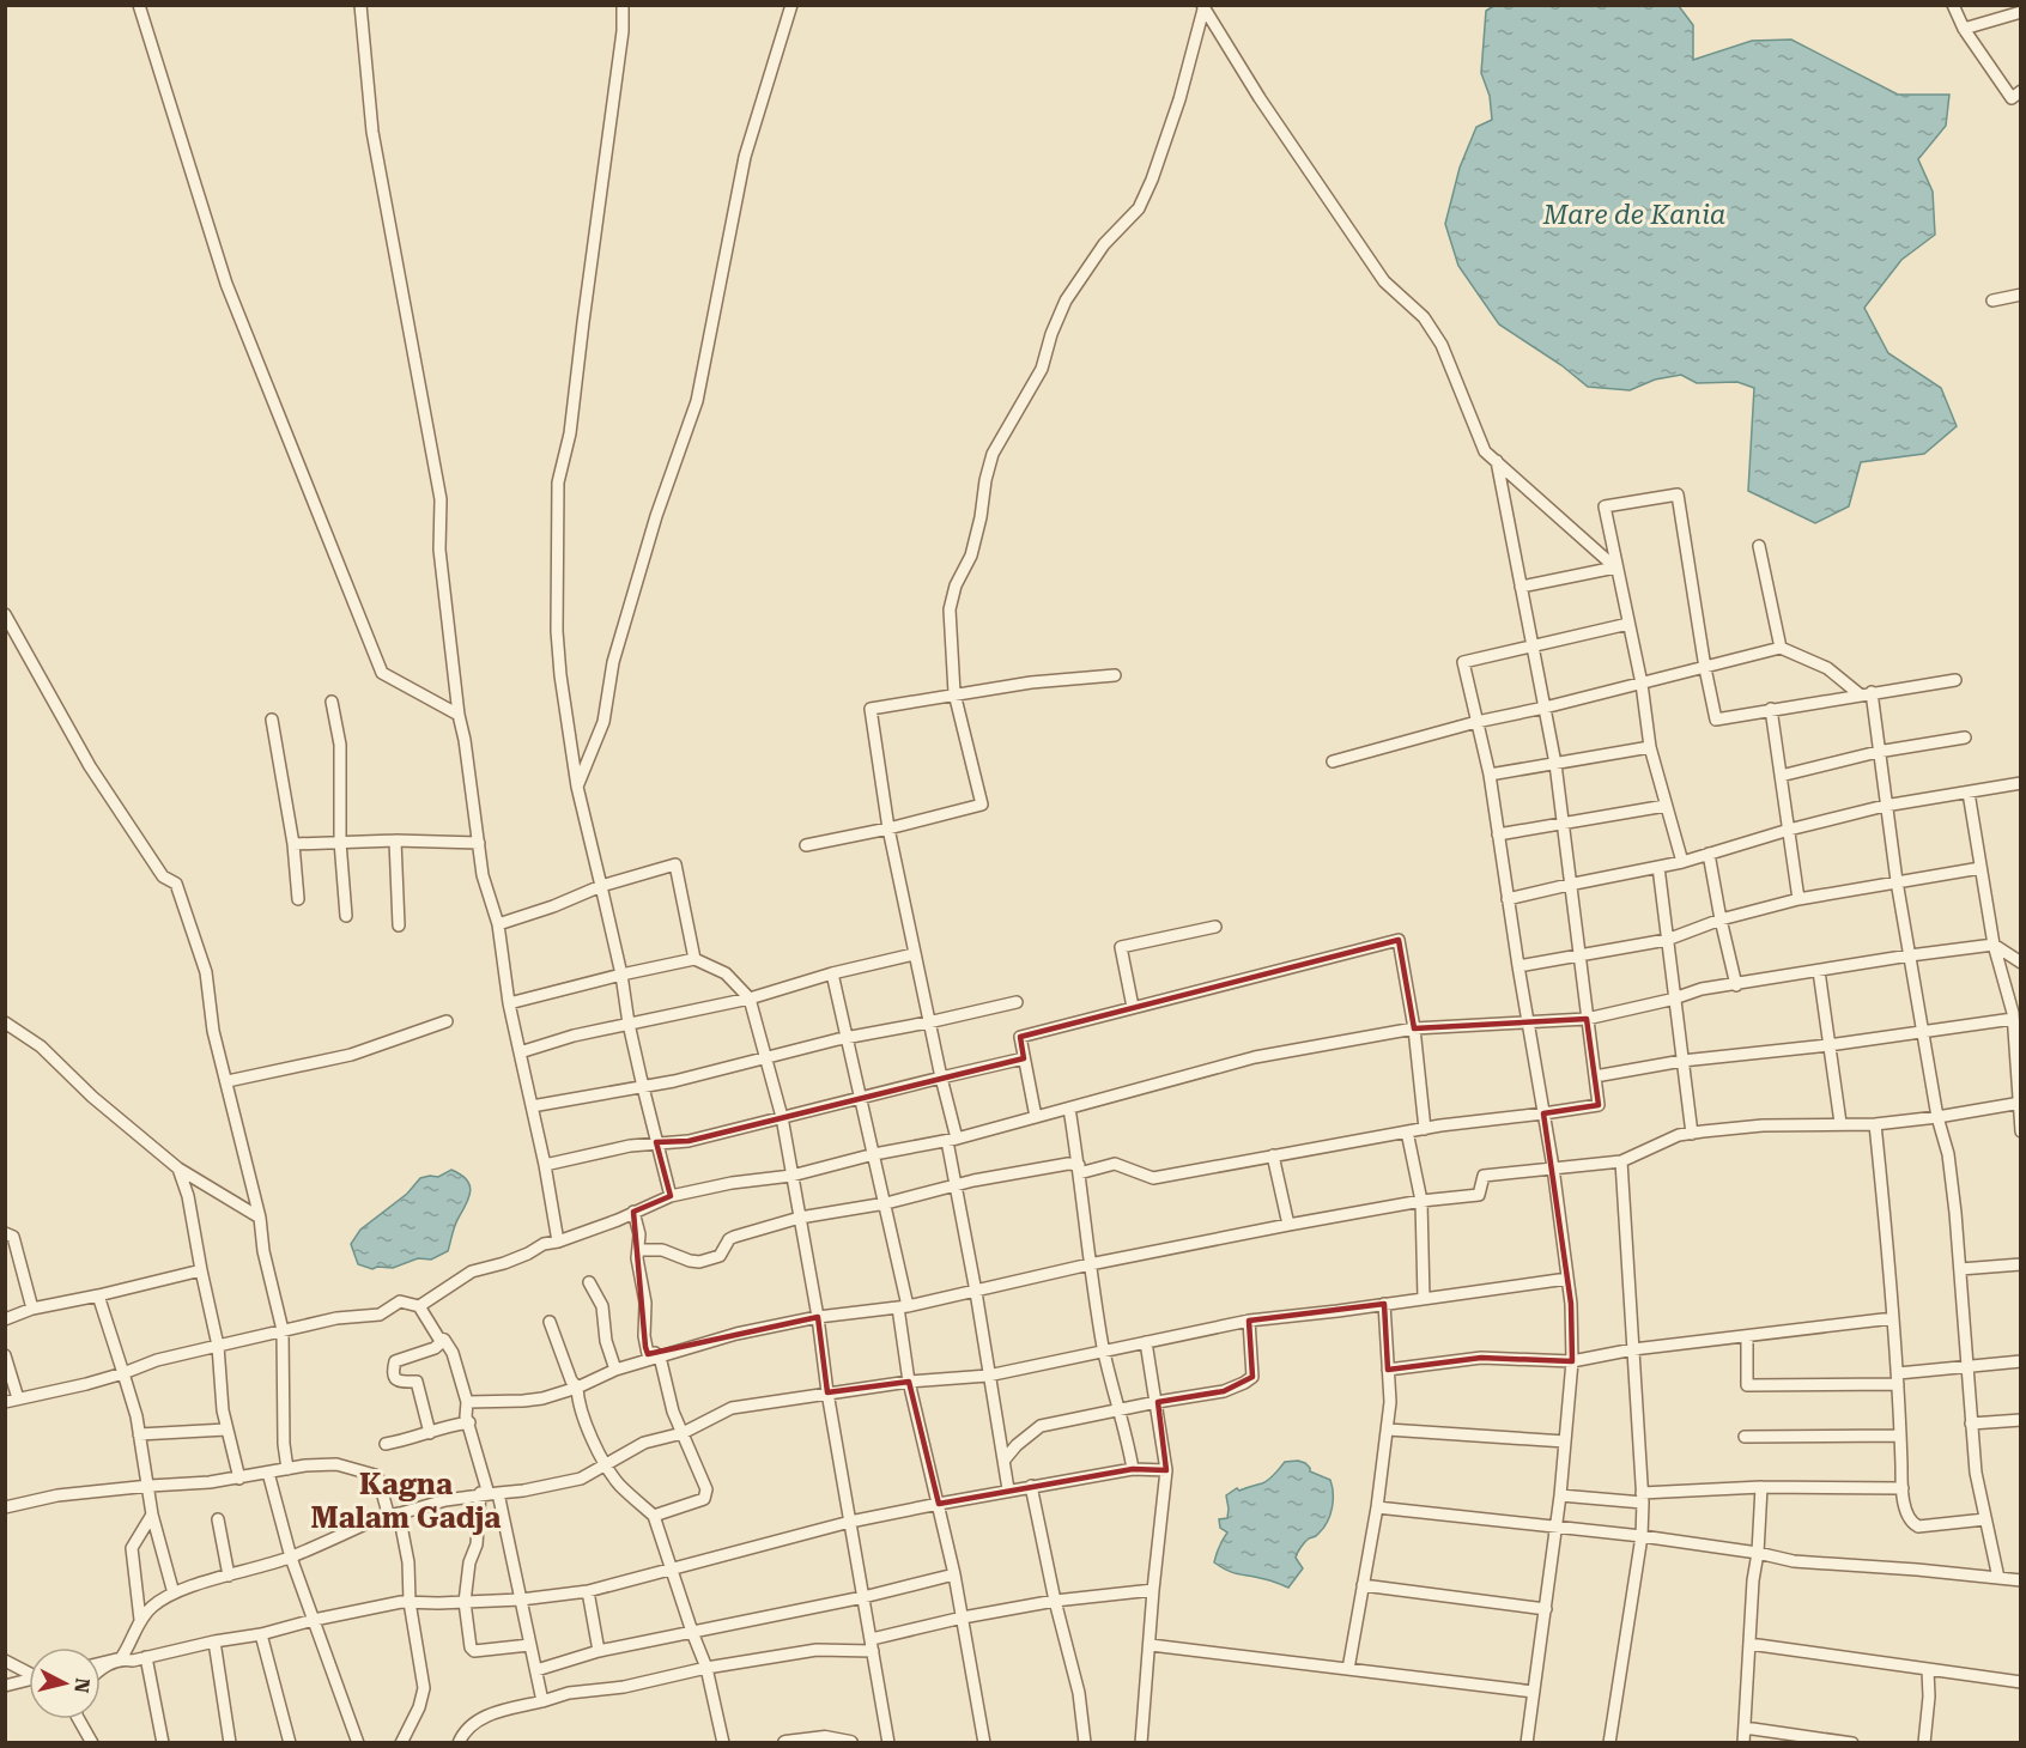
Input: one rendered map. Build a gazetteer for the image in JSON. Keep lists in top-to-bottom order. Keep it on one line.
{"districts":["Kagna Malam Gadja"],"water":["Mare de Kania"],"north":"right"}
